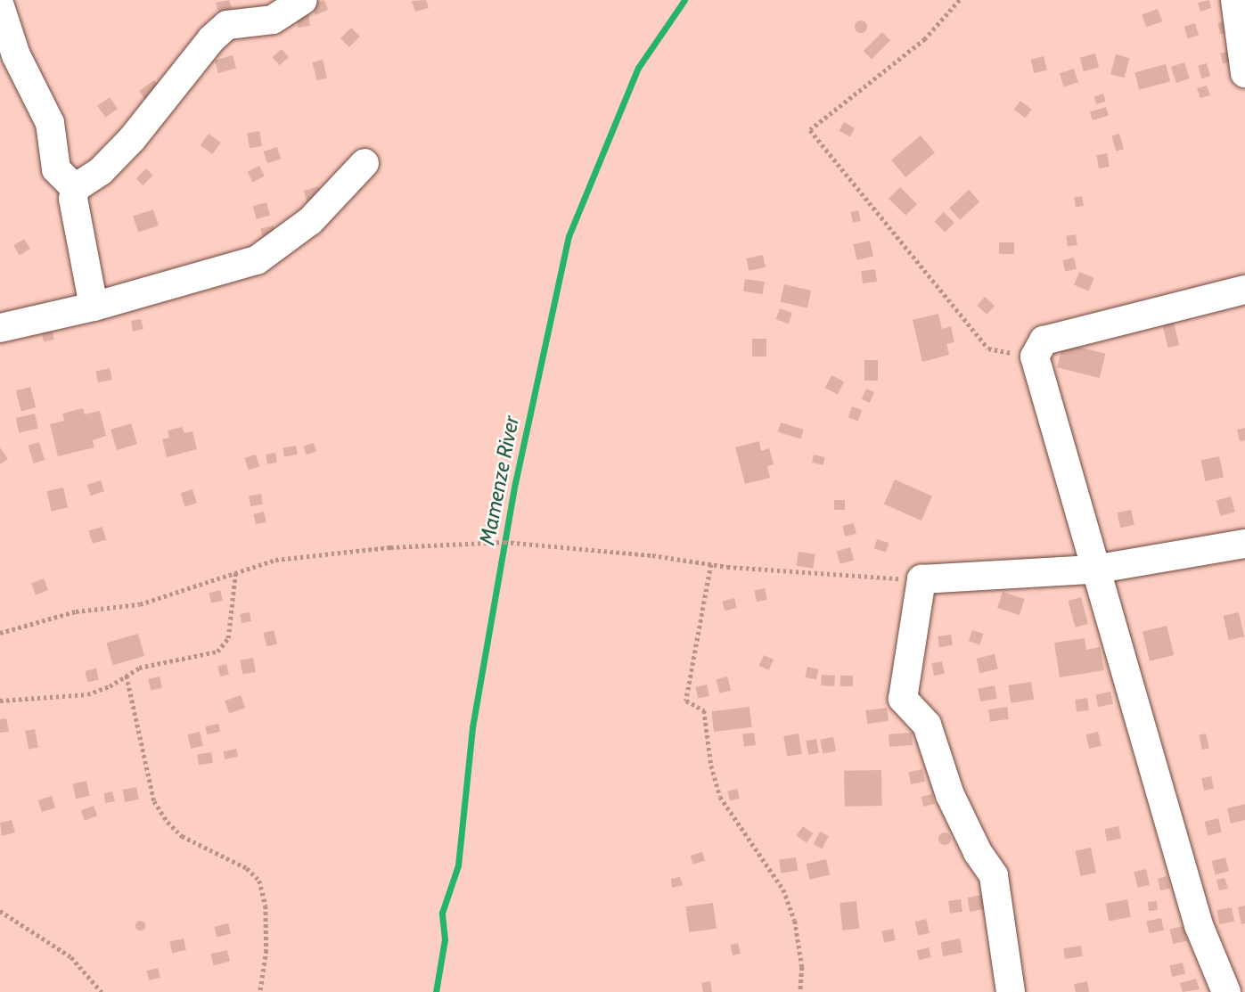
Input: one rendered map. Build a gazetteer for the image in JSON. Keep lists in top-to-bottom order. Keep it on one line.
{"water":["Mamenze River"]}
